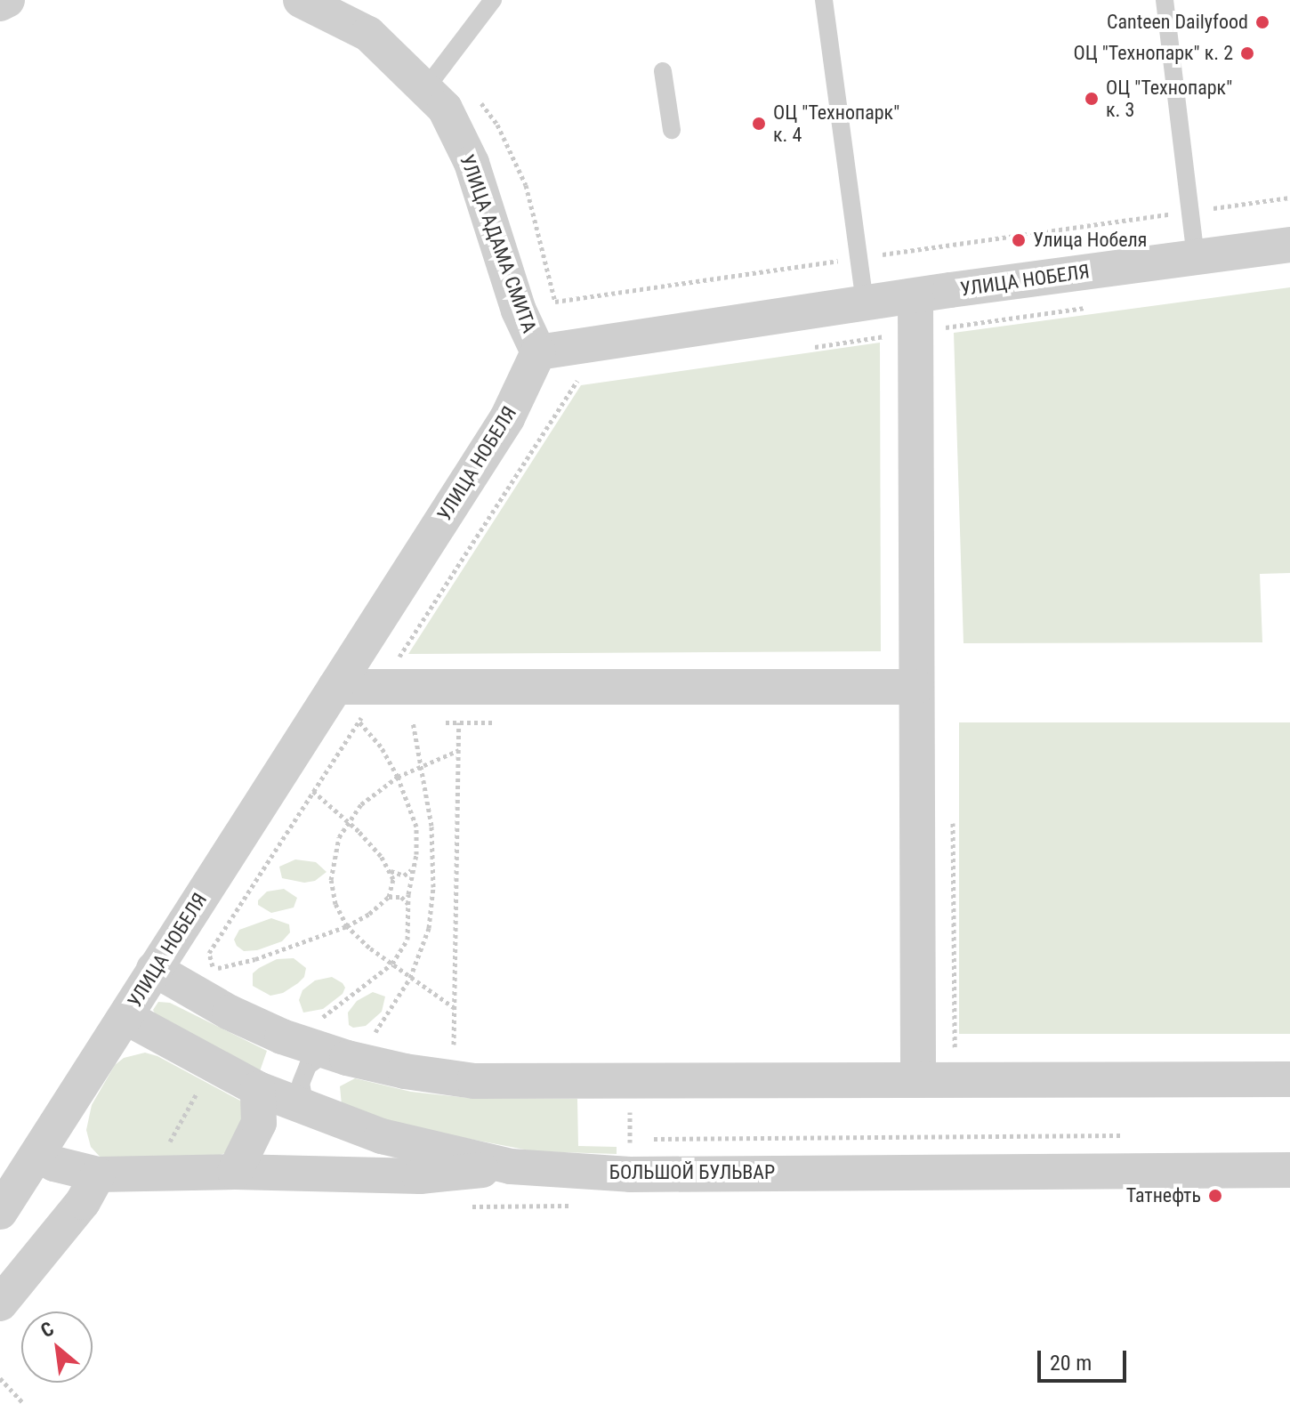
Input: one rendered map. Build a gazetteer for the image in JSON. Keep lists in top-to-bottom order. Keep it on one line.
{"streets":{"street":["УЛИЦА АДАМА СМИТА","УЛИЦА НОБЕЛЯ","БОЛЬШОЙ БУЛЬВАР"]},"crossings":[["УЛИЦА АДАМА СМИТА","УЛИЦА НОБЕЛЯ"],["УЛИЦА НОБЕЛЯ","БОЛЬШОЙ БУЛЬВАР"]],"places":["Canteen Dailyfood","ОЦ \"Технопарк\" к. 2","ОЦ \"Технопарк\" к. 3","ОЦ \"Технопарк\" к. 4","Улица Нобеля","Татнефть"],"scale_bar":"20 m","north":"top left"}
